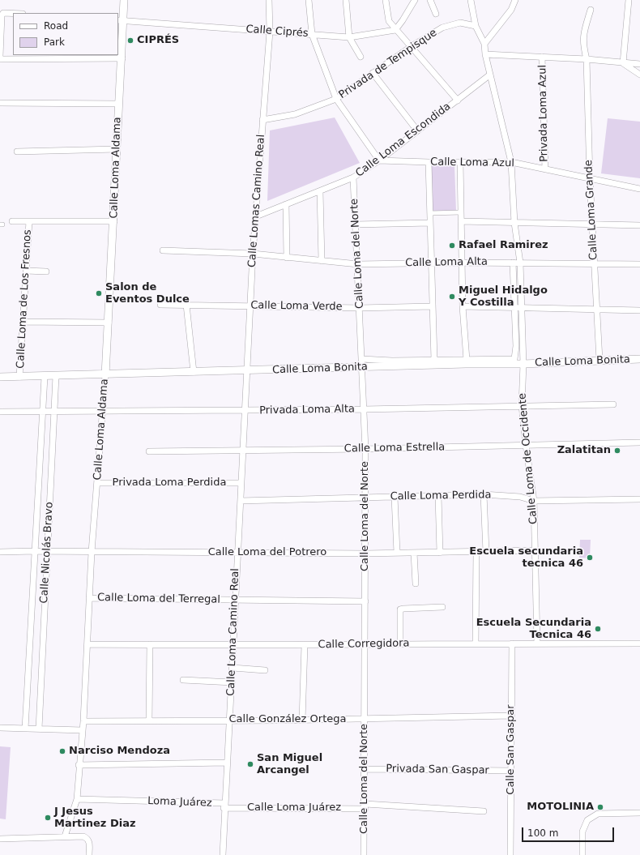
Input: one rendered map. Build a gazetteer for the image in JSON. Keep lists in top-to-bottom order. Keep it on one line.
{"streets":{"street":["Calle Ciprés","Privada de Tempisque","Privada Loma Azul","Calle Loma Escondida","Calle Loma Azul","Calle Loma Aldama","Calle Lomas Camino Real","Calle Loma Grande","Calle Loma del Norte","Calle Loma Alta","Calle Loma de Los Fresnos","Calle Loma Verde","Calle Loma Bonita","Privada Loma Alta","Calle Loma Estrella","Calle Loma de Occidente","Privada Loma Perdida","Calle Loma Perdida","Calle Nicolás Bravo","Calle Loma del Potrero","Calle Loma del Terregal","Calle Loma Camino Real","Calle Corregidora","Calle González Ortega","Calle San Gaspar","Privada San Gaspar","Loma Juárez","Calle Loma Juárez"]},"crossings":[["Calle Ciprés","Calle Loma Aldama"],["Calle Ciprés","Calle Lomas Camino Real"],["Privada de Tempisque","Calle Lomas Camino Real"],["Privada de Tempisque","Calle Loma de Occidente"],["Privada Loma Azul","Calle Loma Azul"],["Calle Loma Escondida","Calle Loma Azul"],["Calle Loma Escondida","Calle Lomas Camino Real"],["Calle Loma Escondida","Calle Loma del Norte"],["Calle Loma Escondida","Calle Loma de Occidente"],["Calle Loma Azul","Calle Loma Grande"],["Calle Loma Azul","Calle Loma de Occidente"],["Calle Loma Aldama","Calle Loma Bonita"],["Calle Loma Aldama","Privada Loma Alta"],["Calle Loma Aldama","Privada Loma Perdida"],["Calle Loma Aldama","Calle Loma del Potrero"],["Calle Loma Aldama","Calle Loma del Terregal"],["Calle Loma Aldama","Calle Corregidora"],["Calle Loma Aldama","Calle González Ortega"],["Calle Loma Aldama","Loma Juárez"],["Calle Lomas Camino Real","Calle Loma Alta"],["Calle Lomas Camino Real","Calle Loma Verde"],["Calle Lomas Camino Real","Calle Loma Bonita"],["Calle Lomas Camino Real","Calle Loma Camino Real"],["Calle Loma Grande","Calle Loma Alta"],["Calle Loma Grande","Calle Loma Bonita"],["Calle Loma del Norte","Calle Loma Alta"],["Calle Loma del Norte","Calle Loma Verde"],["Calle Loma del Norte","Calle Loma Bonita"],["Calle Loma del Norte","Privada Loma Alta"],["Calle Loma del Norte","Calle Loma Estrella"],["Calle Loma del Norte","Calle Loma Perdida"],["Calle Loma del Norte","Calle Loma del Potrero"],["Calle Loma del Norte","Calle Loma del Terregal"],["Calle Loma del Norte","Calle Corregidora"],["Calle Loma del Norte","Calle González Ortega"],["Calle Loma del Norte","Privada San Gaspar"],["Calle Loma del Norte","Calle Loma Juárez"],["Calle Loma Alta","Calle Loma de Occidente"],["Calle Loma de Los Fresnos","Calle Loma Bonita"],["Calle Loma Bonita","Calle Loma de Occidente"],["Calle Loma Bonita","Calle Nicolás Bravo"],["Calle Loma Bonita","Calle Loma Camino Real"],["Privada Loma Alta","Calle Loma de Occidente"],["Privada Loma Alta","Calle Nicolás Bravo"],["Privada Loma Alta","Calle Loma Camino Real"],["Calle Loma Estrella","Calle Loma de Occidente"],["Calle Loma Estrella","Calle Loma Camino Real"],["Calle Loma de Occidente","Calle Loma Perdida"],["Calle Loma de Occidente","Calle Loma del Potrero"],["Calle Loma de Occidente","Calle Corregidora"],["Privada Loma Perdida","Calle Loma Camino Real"],["Calle Loma Perdida","Calle Loma Camino Real"],["Calle Nicolás Bravo","Calle Loma del Potrero"],["Calle Loma del Potrero","Calle Loma Camino Real"],["Calle Loma del Terregal","Calle Loma Camino Real"],["Calle Loma Camino Real","Calle Corregidora"],["Calle Loma Camino Real","Calle González Ortega"],["Calle Loma Camino Real","Loma Juárez"],["Calle Loma Camino Real","Calle Loma Juárez"],["Calle Corregidora","Calle San Gaspar"],["Calle González Ortega","Calle San Gaspar"],["Calle San Gaspar","Privada San Gaspar"],["Loma Juárez","Calle Loma Juárez"]],"places":["CIPRÉS","Rafael Ramirez","Salon de Eventos Dulce","Miguel Hidalgo Y Costilla","Zalatitan","Escuela secundaria tecnica 46","Escuela Secundaria Tecnica 46","Narciso Mendoza","San Miguel Arcangel","MOTOLINIA","J Jesus Martinez Diaz"],"legend":["Road","Park"],"scale_bar":"100 m"}
